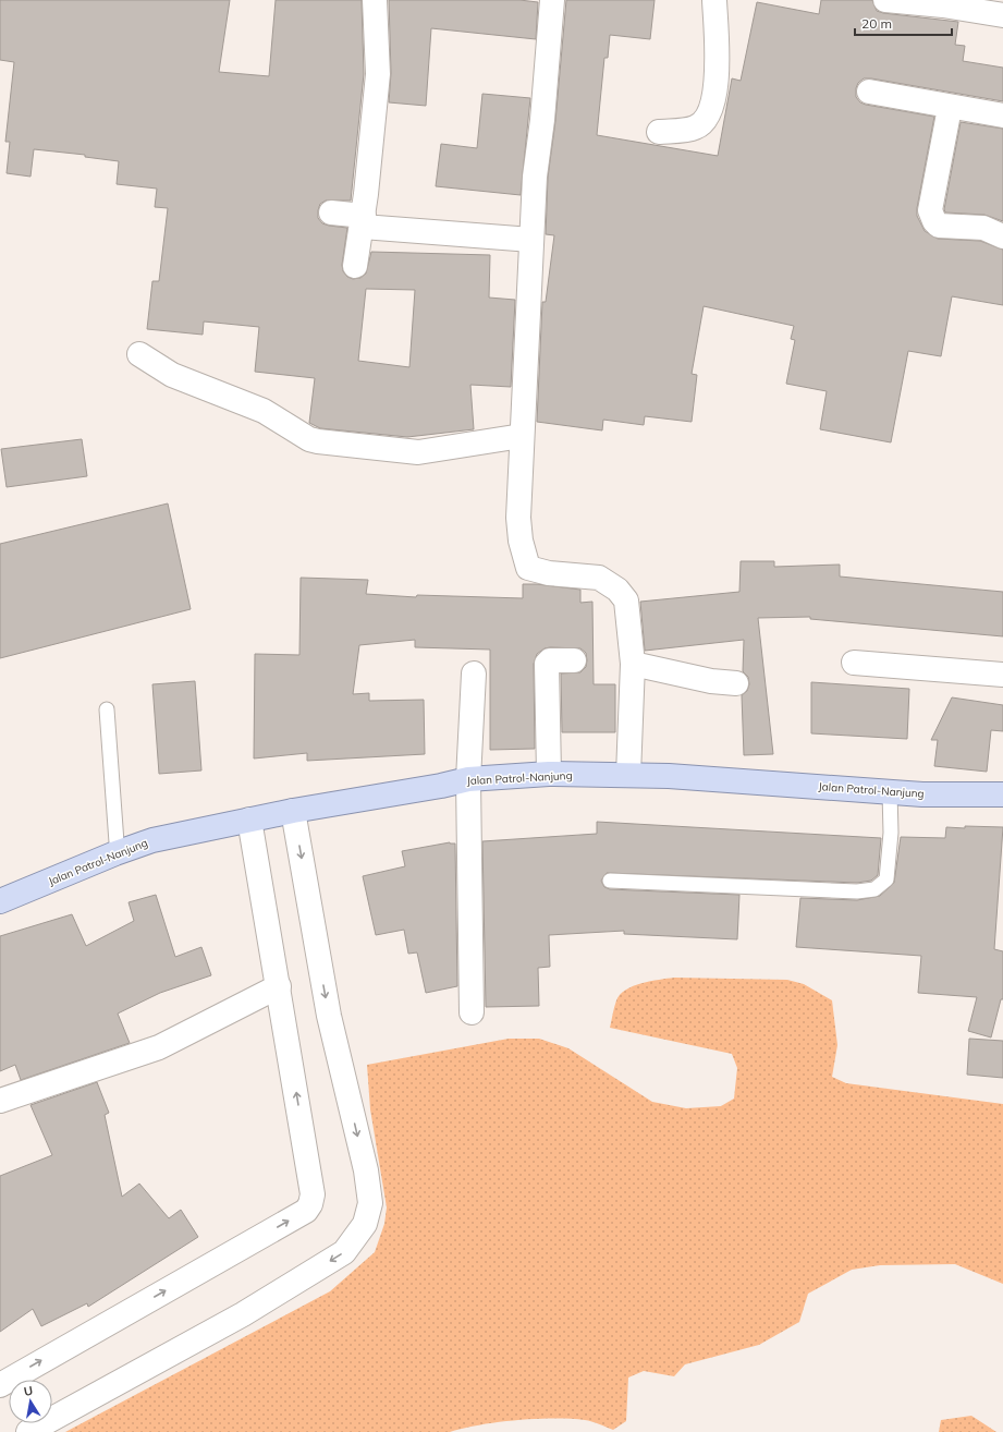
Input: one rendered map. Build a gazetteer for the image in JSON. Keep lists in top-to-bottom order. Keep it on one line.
{"streets":{"main road":["Jalan Patrol-Nanjung"]},"scale_bar":"20 m","north":"top"}
